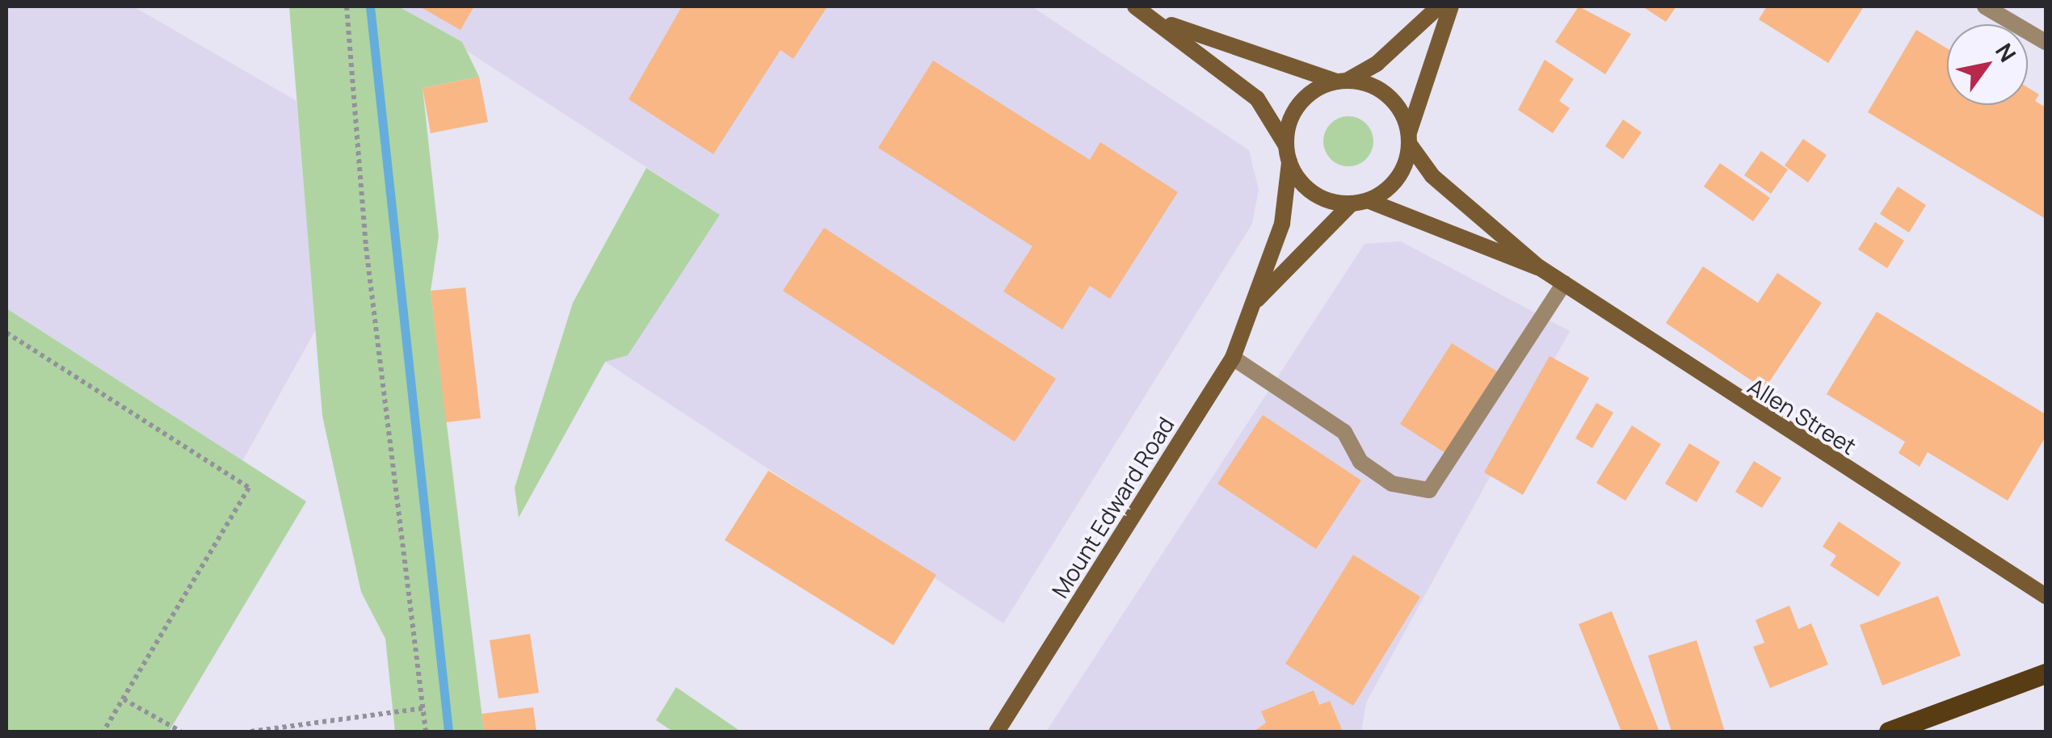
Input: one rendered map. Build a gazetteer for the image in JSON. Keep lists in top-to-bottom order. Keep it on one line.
{"streets":{"street":["Allen Street","Mount Edward Road"]},"crossings":[["Allen Street","Mount Edward Road"]],"north":"top right"}
